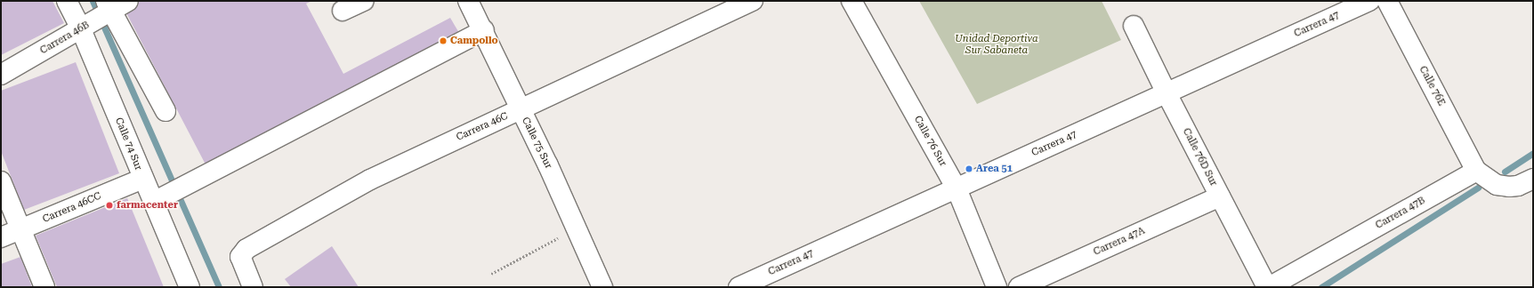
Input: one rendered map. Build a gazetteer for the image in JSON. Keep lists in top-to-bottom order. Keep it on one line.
{"streets":{"street":["Carrera 47","Carrera 46B","Calle 76E","Carrera 46C","Calle 76 Sur","Calle 75 Sur","Calle 74 Sur","Calle 76D Sur","Carrera 46CC","Carrera 47B","Carrera 47A"]},"crossings":[["Carrera 47","Calle 76 Sur"],["Carrera 47","Calle 76D Sur"],["Carrera 46B","Calle 74 Sur"],["Calle 76E","Carrera 47B"],["Carrera 46C","Calle 75 Sur"],["Calle 74 Sur","Carrera 46CC"],["Calle 76D Sur","Carrera 47B"],["Calle 76D Sur","Carrera 47A"]],"parks":["Unidad Deportiva Sur Sabaneta"],"places":["Campollo","Area 51","farmacenter"]}
